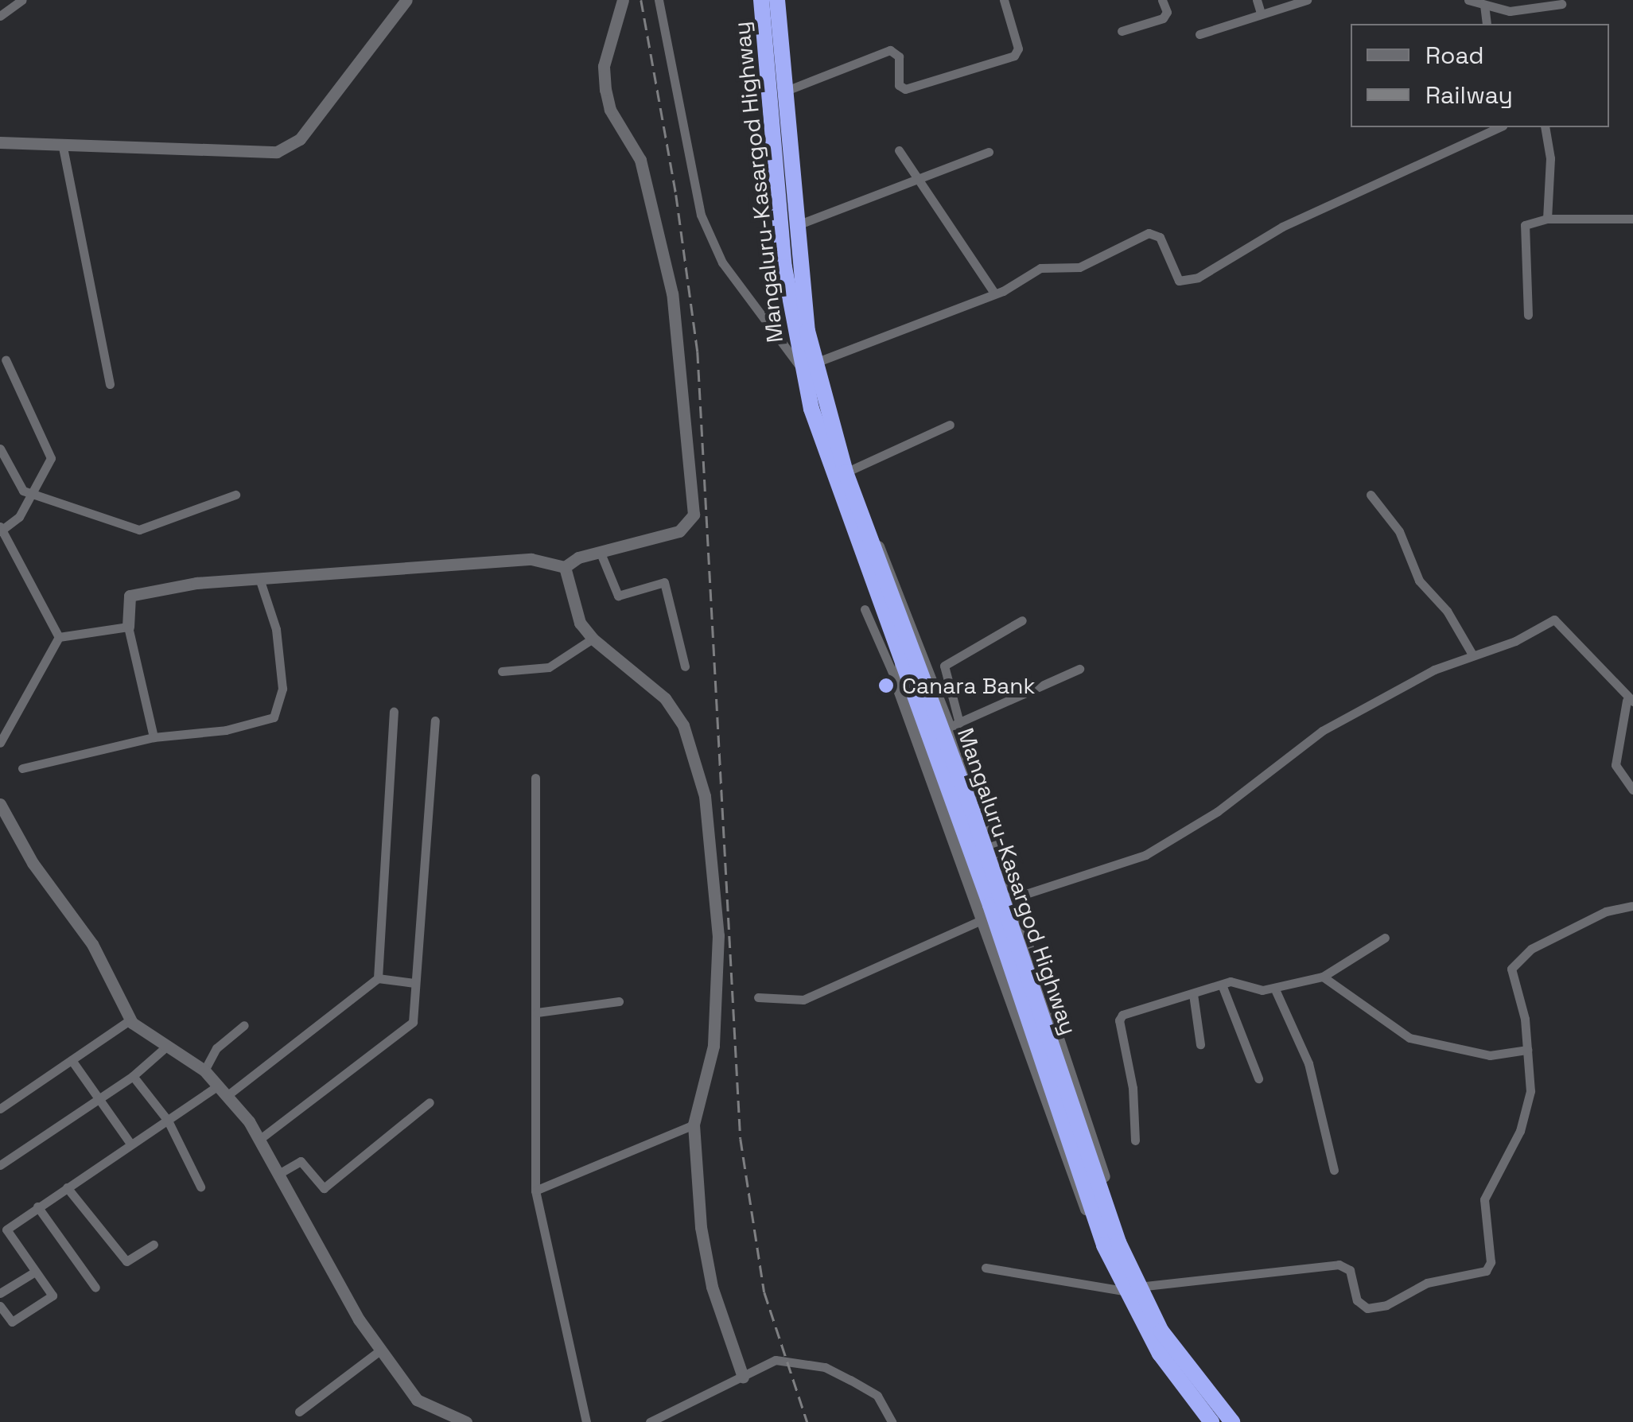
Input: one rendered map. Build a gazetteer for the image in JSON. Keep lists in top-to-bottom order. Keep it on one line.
{"streets":{"highway":["Mangaluru-Kasargod Highway"]},"places":["Canara Bank"],"legend":["Road","Railway"]}
